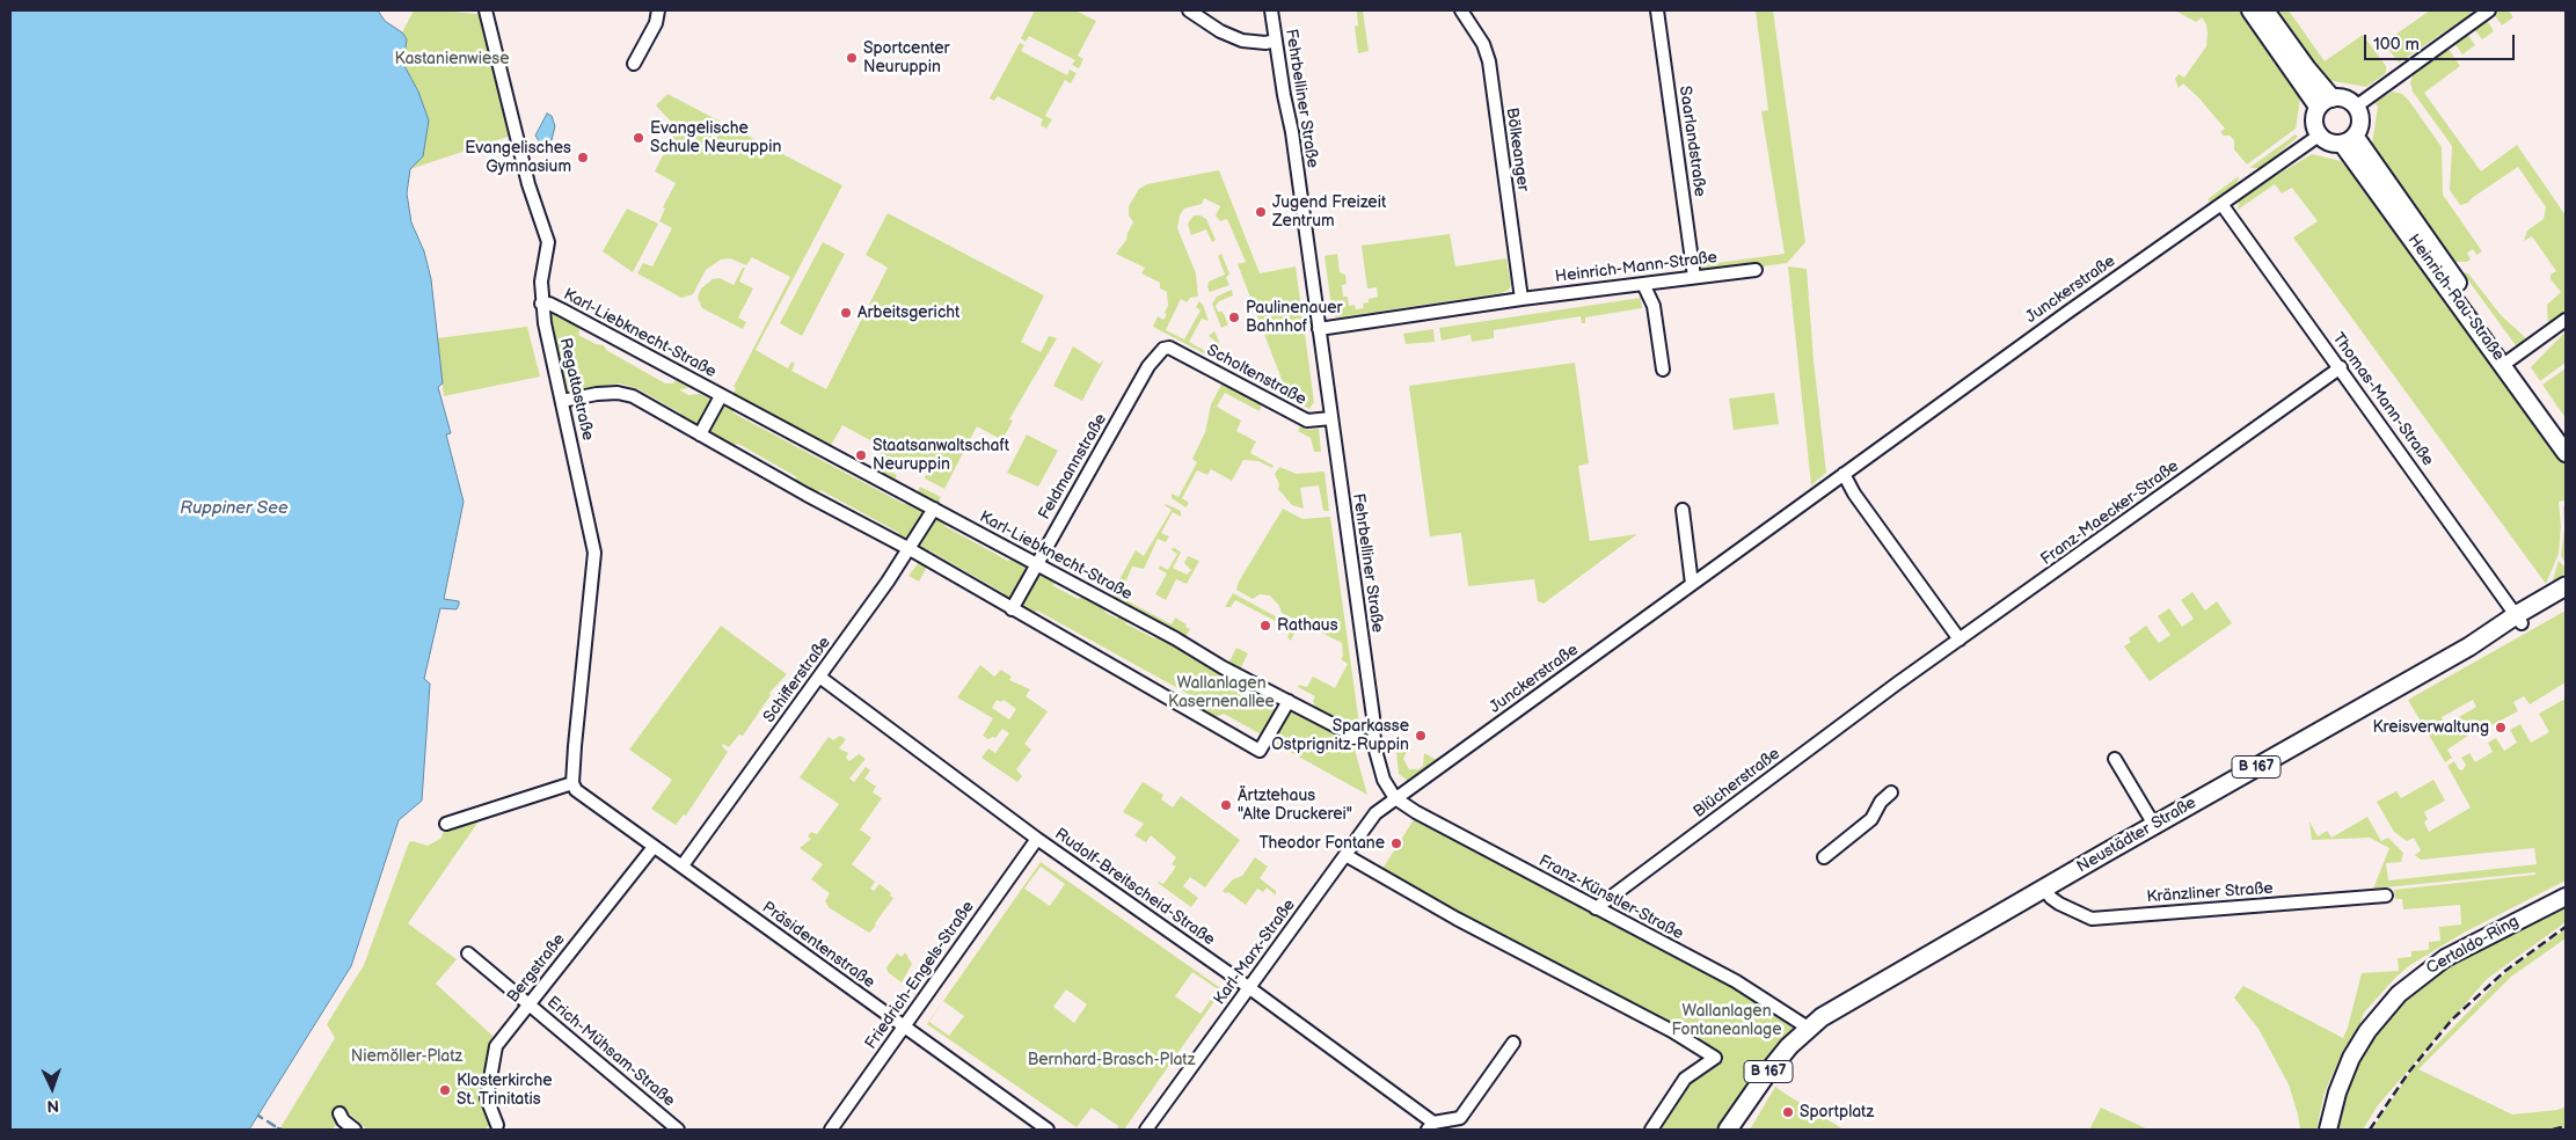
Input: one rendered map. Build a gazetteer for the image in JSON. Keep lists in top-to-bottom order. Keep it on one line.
{"streets":{"main road":["Heinrich-Rau-Straße","B 167","Neustädter Straße","Certaldo-Ring"],"street":["Fehrbelliner Straße","Saarlandstraße","Bölkeanger","Heinrich-Mann-Straße","Junckerstraße","Karl-Liebknecht-Straße","Scholtenstraße","Regattastraße","Thomas-Mann-Straße","Feldmannstraße","Franz-Maecker-Straße","Schifferstraße","Blücherstraße","Rudolf-Breitscheid-Straße","Kränzliner Straße","Franz-Künstler-Straße","Präsidentenstraße","Karl-Marx-Straße","Bergstraße","Friedrich-Engels-Straße","Erich-Mühsam-Straße"]},"crossings":[["Fehrbelliner Straße","Junckerstraße"],["Fehrbelliner Straße","Karl-Liebknecht-Straße"],["Fehrbelliner Straße","Scholtenstraße"],["Fehrbelliner Straße","Franz-Künstler-Straße"],["Fehrbelliner Straße","Karl-Marx-Straße"],["Saarlandstraße","Heinrich-Mann-Straße"],["Bölkeanger","Heinrich-Mann-Straße"],["Junckerstraße","Heinrich-Rau-Straße"],["Junckerstraße","Thomas-Mann-Straße"],["Junckerstraße","Franz-Künstler-Straße"],["Junckerstraße","Karl-Marx-Straße"],["Karl-Liebknecht-Straße","Regattastraße"],["Karl-Liebknecht-Straße","Feldmannstraße"],["Karl-Liebknecht-Straße","Schifferstraße"],["Scholtenstraße","Feldmannstraße"],["Regattastraße","Präsidentenstraße"],["Thomas-Mann-Straße","Franz-Maecker-Straße"],["Thomas-Mann-Straße","Neustädter Straße"],["Franz-Maecker-Straße","Blücherstraße"],["Schifferstraße","Rudolf-Breitscheid-Straße"],["Schifferstraße","Präsidentenstraße"],["B 167","Neustädter Straße"],["B 167","Franz-Künstler-Straße"],["Blücherstraße","Franz-Künstler-Straße"],["Neustädter Straße","Kränzliner Straße"],["Neustädter Straße","Franz-Künstler-Straße"],["Rudolf-Breitscheid-Straße","Karl-Marx-Straße"],["Rudolf-Breitscheid-Straße","Friedrich-Engels-Straße"],["Franz-Künstler-Straße","Karl-Marx-Straße"],["Präsidentenstraße","Bergstraße"],["Präsidentenstraße","Friedrich-Engels-Straße"],["Bergstraße","Erich-Mühsam-Straße"]],"water":["Ruppiner See"],"parks":["Kastanienwiese","Wallanlagen Kasernenallee","Wallanlagen Fontaneanlage","Niemöller-Platz","Bernhard-Brasch-Platz"],"places":["Sportcenter Neuruppin","Evangelische Schule Neuruppin","Evangelisches Gymnasium","Jugend Freizeit Zentrum","Arbeitsgericht","Paulinenauer Bahnhof","Staatsanwaltschaft Neuruppin","Rathaus","Kreisverwaltung","Sparkasse Ostprignitz-Ruppin","Ärtztehaus \"Alte Druckerei\"","Theodor Fontane","Klosterkirche St. Trinitatis","Sportplatz"],"scale_bar":"100 m","north":"bottom"}
